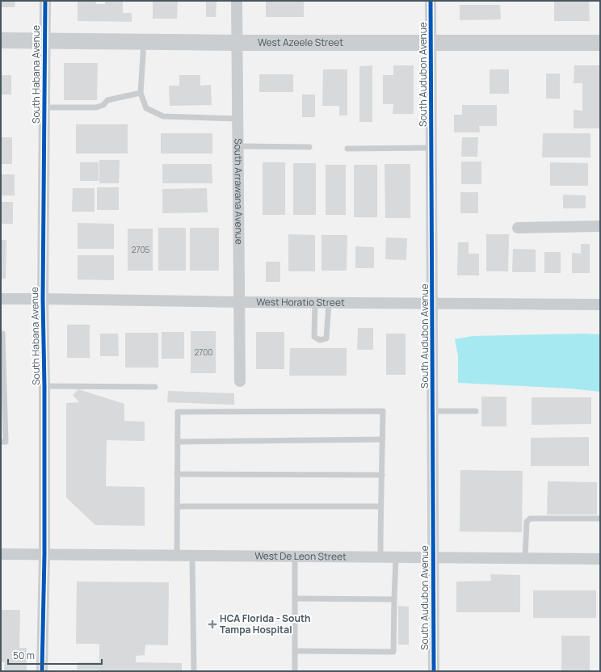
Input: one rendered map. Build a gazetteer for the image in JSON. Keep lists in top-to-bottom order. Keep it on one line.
{"streets":{"main road":["West Azeele Street"],"street":["South Habana Avenue","South Audubon Avenue","South Arrawana Avenue","West Horatio Street","West De Leon Street"]},"crossings":[["West Azeele Street","South Habana Avenue"],["West Azeele Street","South Audubon Avenue"],["West Azeele Street","South Arrawana Avenue"],["South Habana Avenue","West Horatio Street"],["South Habana Avenue","West De Leon Street"],["South Audubon Avenue","West Horatio Street"],["South Audubon Avenue","West De Leon Street"],["South Arrawana Avenue","West Horatio Street"]],"places":{"health":["HCA Florida - South Tampa Hospital"]},"house_numbers":["2705","2700"],"scale_bar":"50 m"}
